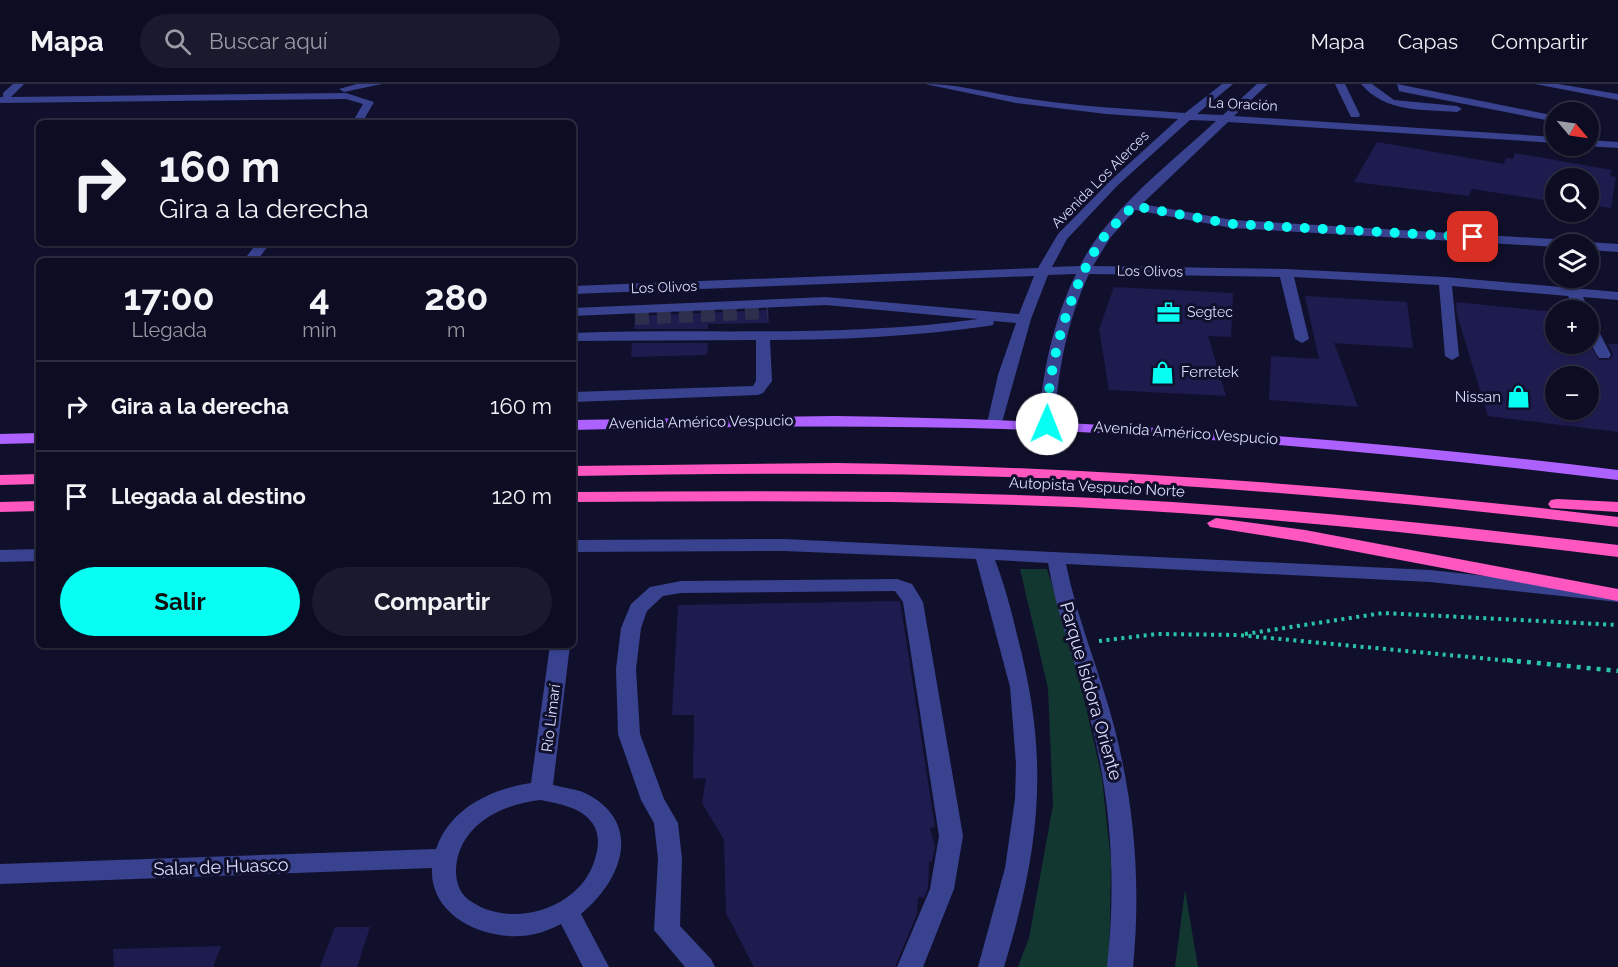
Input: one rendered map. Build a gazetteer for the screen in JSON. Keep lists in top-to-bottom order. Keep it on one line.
{"streets":{"highway":["Autopista Vespucio Norte"],"main road":["Avenida Américo Vespucio"],"street":["La Oración","Avenida Los Alerces","Los Olivos","Parque Isidora Oriente","Río Limarí","Salar de Huasco"]},"crossings":[["La Oración","Avenida Los Alerces"],["Avenida Los Alerces","Los Olivos"],["Avenida Los Alerces","Avenida Américo Vespucio"],["Río Limarí","Salar de Huasco"]],"places":{"office":["Segtec"],"shop":["Ferretek","Nissan"]},"north":"bottom right","page":{"header":"Mapa","search":"Buscar aquí","nav":["Mapa","Capas","Compartir"],"map_buttons":["+","−"],"turn":["160 m","Gira a la derecha"],"eta":["17:00","Llegada","4","min","280","m"],"list":[{"name":"Gira a la derecha","value":"160 m"},{"name":"Llegada al destino","value":"120 m"}],"buttons":["Salir","Compartir"]}}
